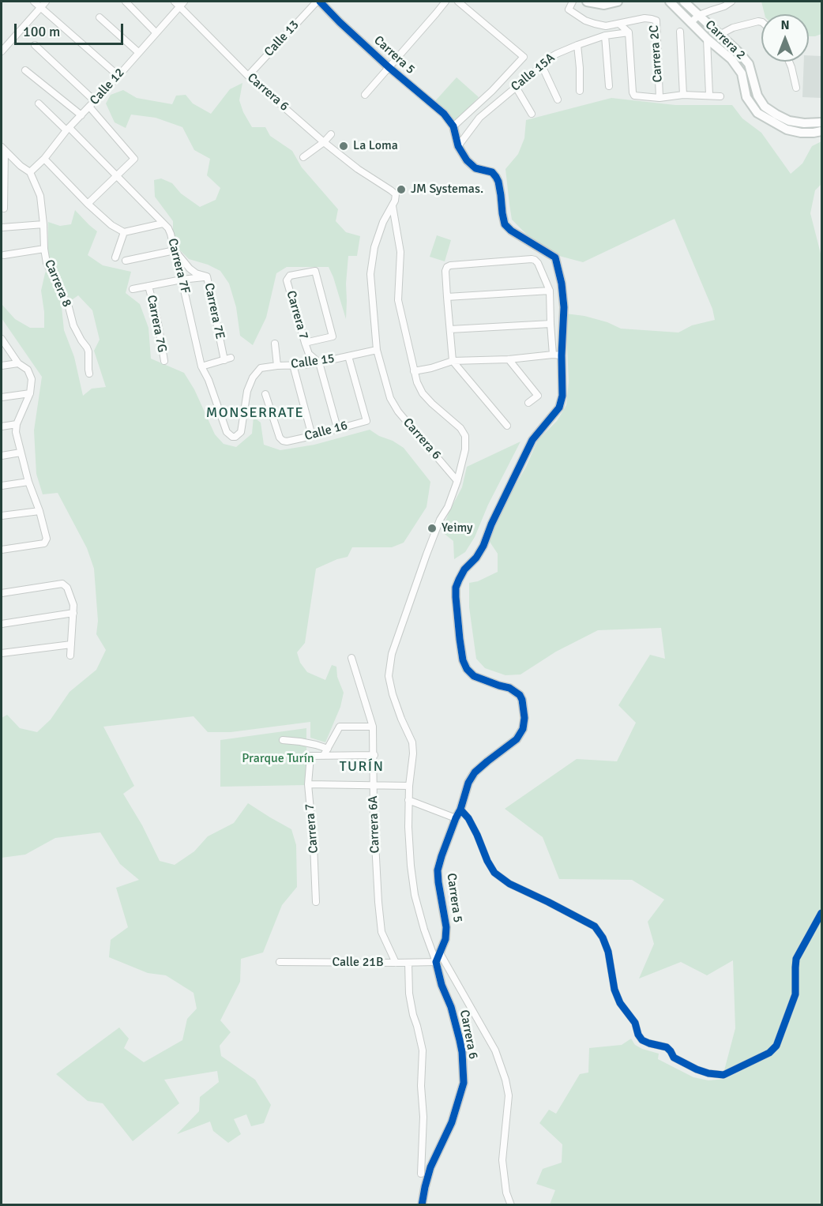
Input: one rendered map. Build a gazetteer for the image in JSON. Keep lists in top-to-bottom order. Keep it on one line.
{"streets":{"main road":["Carrera 2"],"street":["Calle 13","Carrera 2C","Carrera 5","Calle 15A","Calle 12","Carrera 6","Carrera 7F","Carrera 8","Carrera 7E","Carrera 7","Carrera 7G","Calle 15","Calle 16","Carrera 6A","Calle 21B"]},"crossings":[["Calle 13","Carrera 5"],["Calle 13","Carrera 6"],["Calle 12","Carrera 6"],["Calle 12","Carrera 7F"],["Calle 12","Carrera 8"],["Carrera 6","Calle 15"],["Carrera 6","Calle 21B"],["Carrera 7F","Carrera 7E"],["Carrera 7F","Calle 15"],["Carrera 7","Calle 15"],["Carrera 7","Calle 16"],["Calle 15","Calle 16"],["Carrera 6A","Calle 21B"]],"districts":["MONSERRATE","TURÍN"],"parks":["Prarque Turín"],"places":["La Loma","JM Systemas.","Yeimy"],"scale_bar":"100 m","north":"top"}
